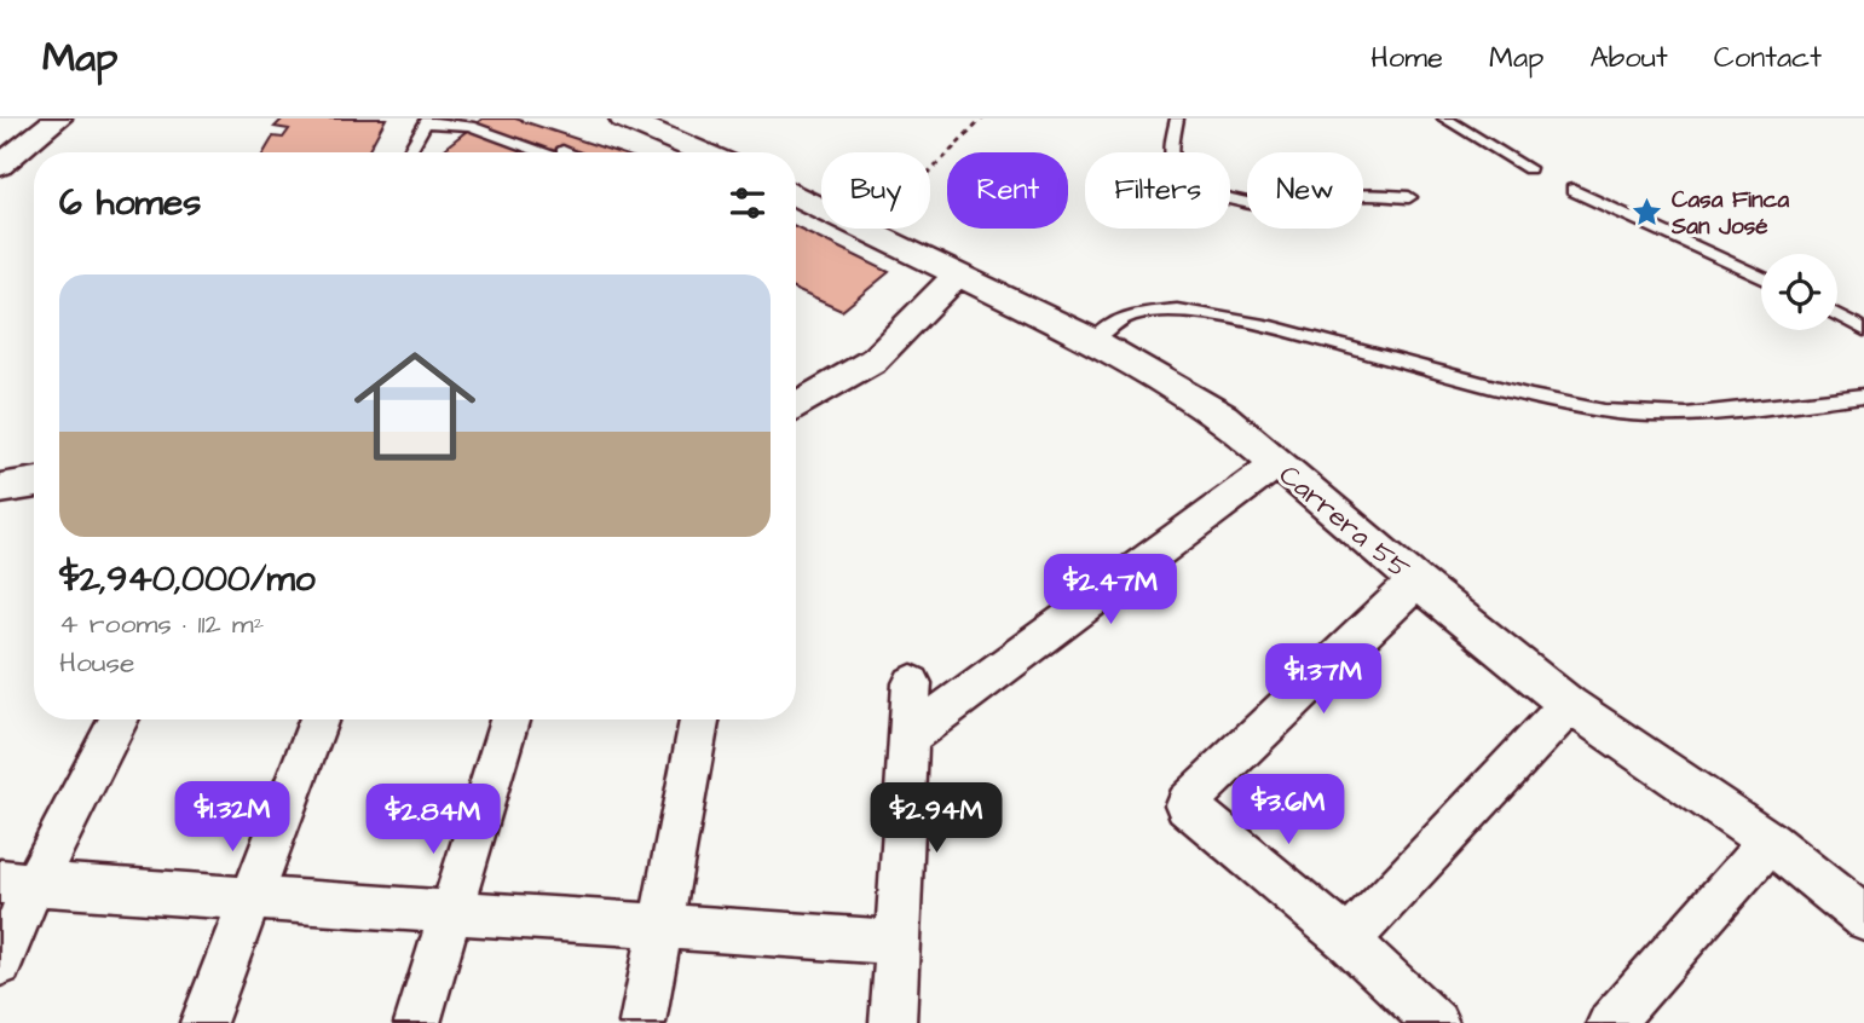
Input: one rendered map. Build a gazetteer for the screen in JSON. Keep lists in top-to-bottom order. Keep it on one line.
{"streets":{"street":["Carrera 55"]},"places":{"place":["Casa Finca San José"]},"page":{"header":"Map","nav":["Home","Map","About","Contact"],"chip":["Buy","Rent","Filters","New"],"heading":"6 homes","list":[{"name":"$2,940,000/mo","note":"4 rooms · 112 m² · House"}],"price":["$2.47M","$1.37M","$3.6M","$1.32M","$2.94M","$2.84M"]}}
